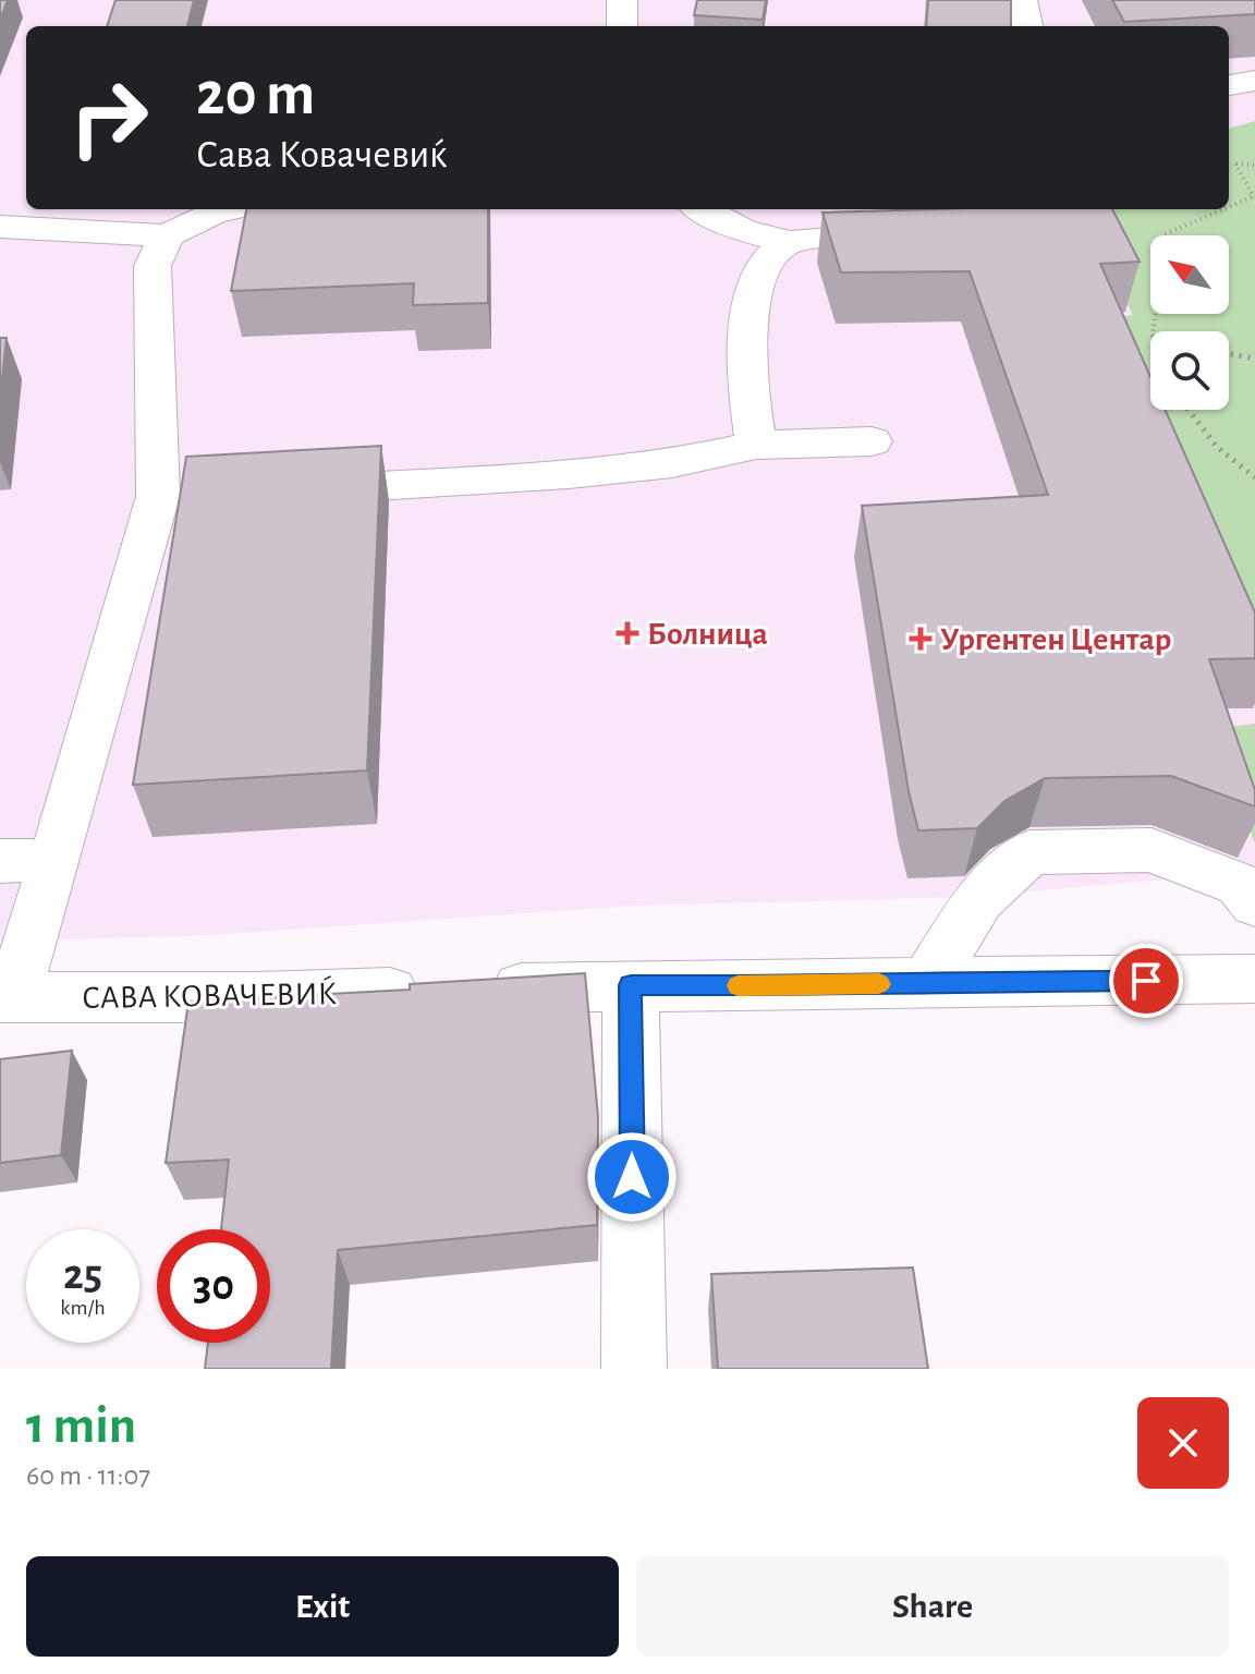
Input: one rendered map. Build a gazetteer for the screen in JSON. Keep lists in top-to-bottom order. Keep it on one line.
{"streets":{"street":["САВА КОВАЧЕВИЌ"]},"places":{"health":["Болница","Ургентен Центар"]},"north":"top left","page":{"turn":["20 m","Сава Ковачевиќ"],"speed":"25 km/h","limit":"30","heading":["1 min","60 m · 11:07"],"buttons":["Exit","Share"]}}
